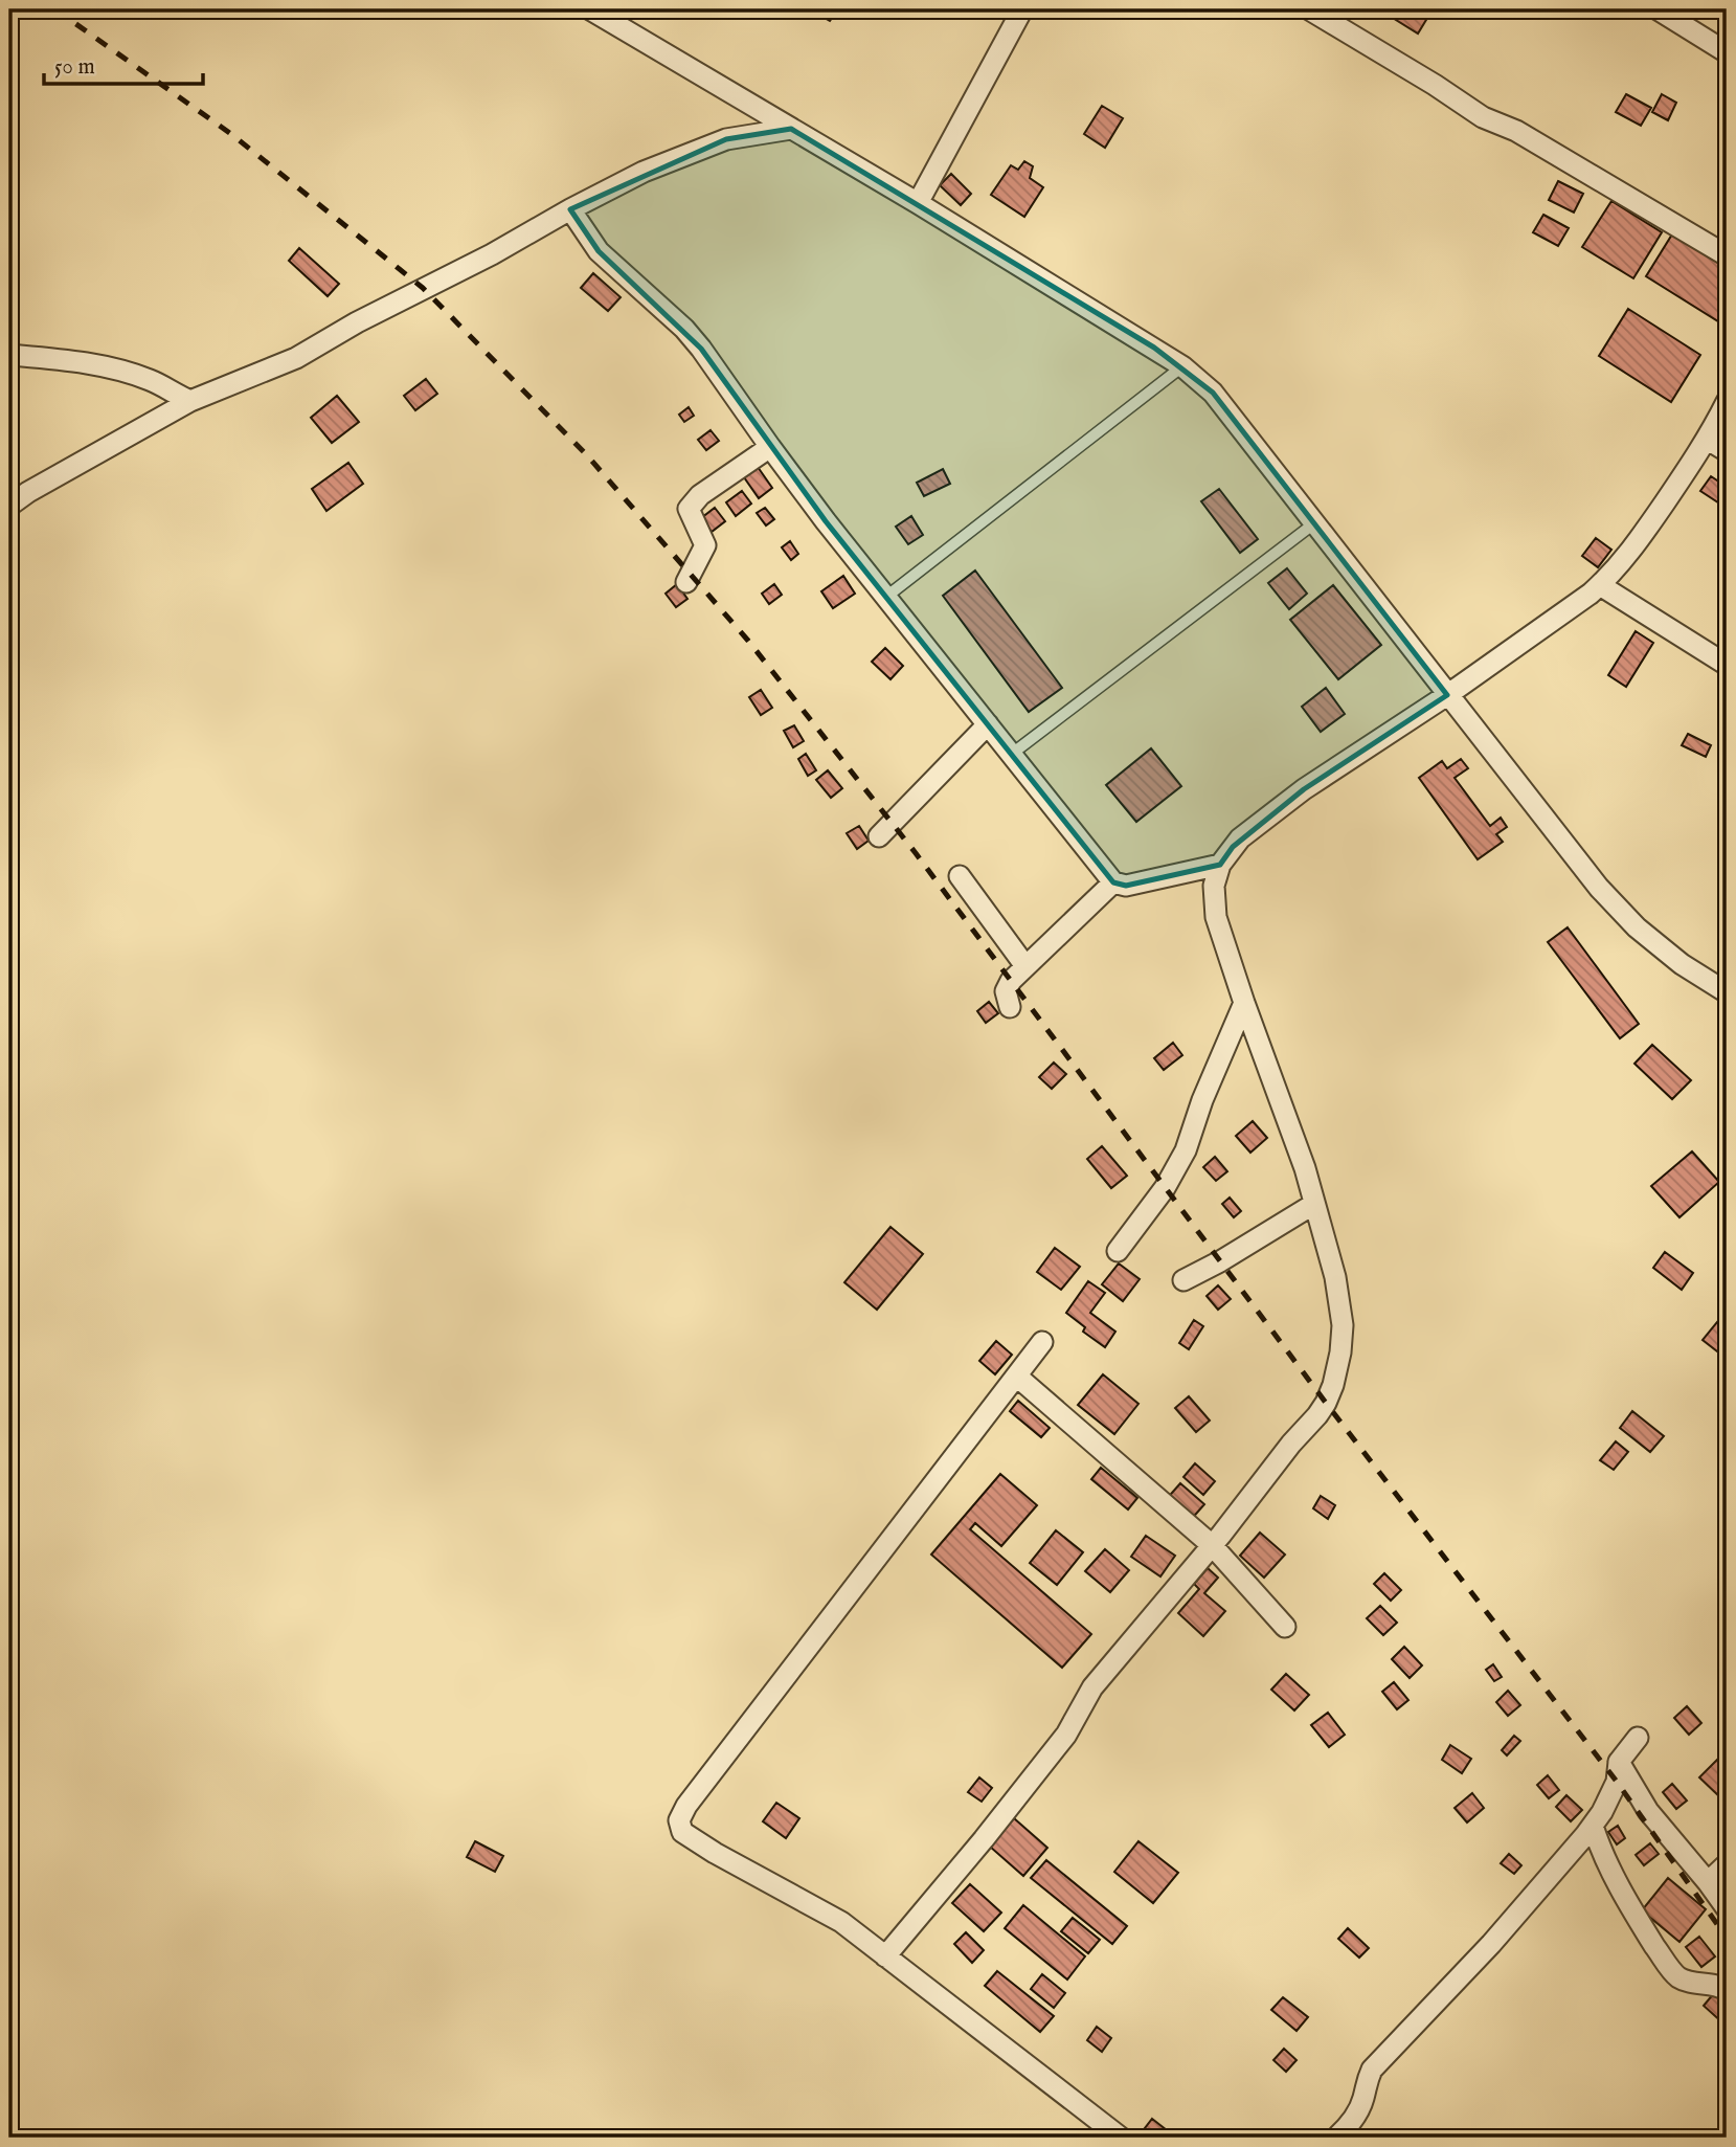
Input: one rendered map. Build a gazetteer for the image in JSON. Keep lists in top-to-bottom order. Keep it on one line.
{"scale_bar":"50 m"}
